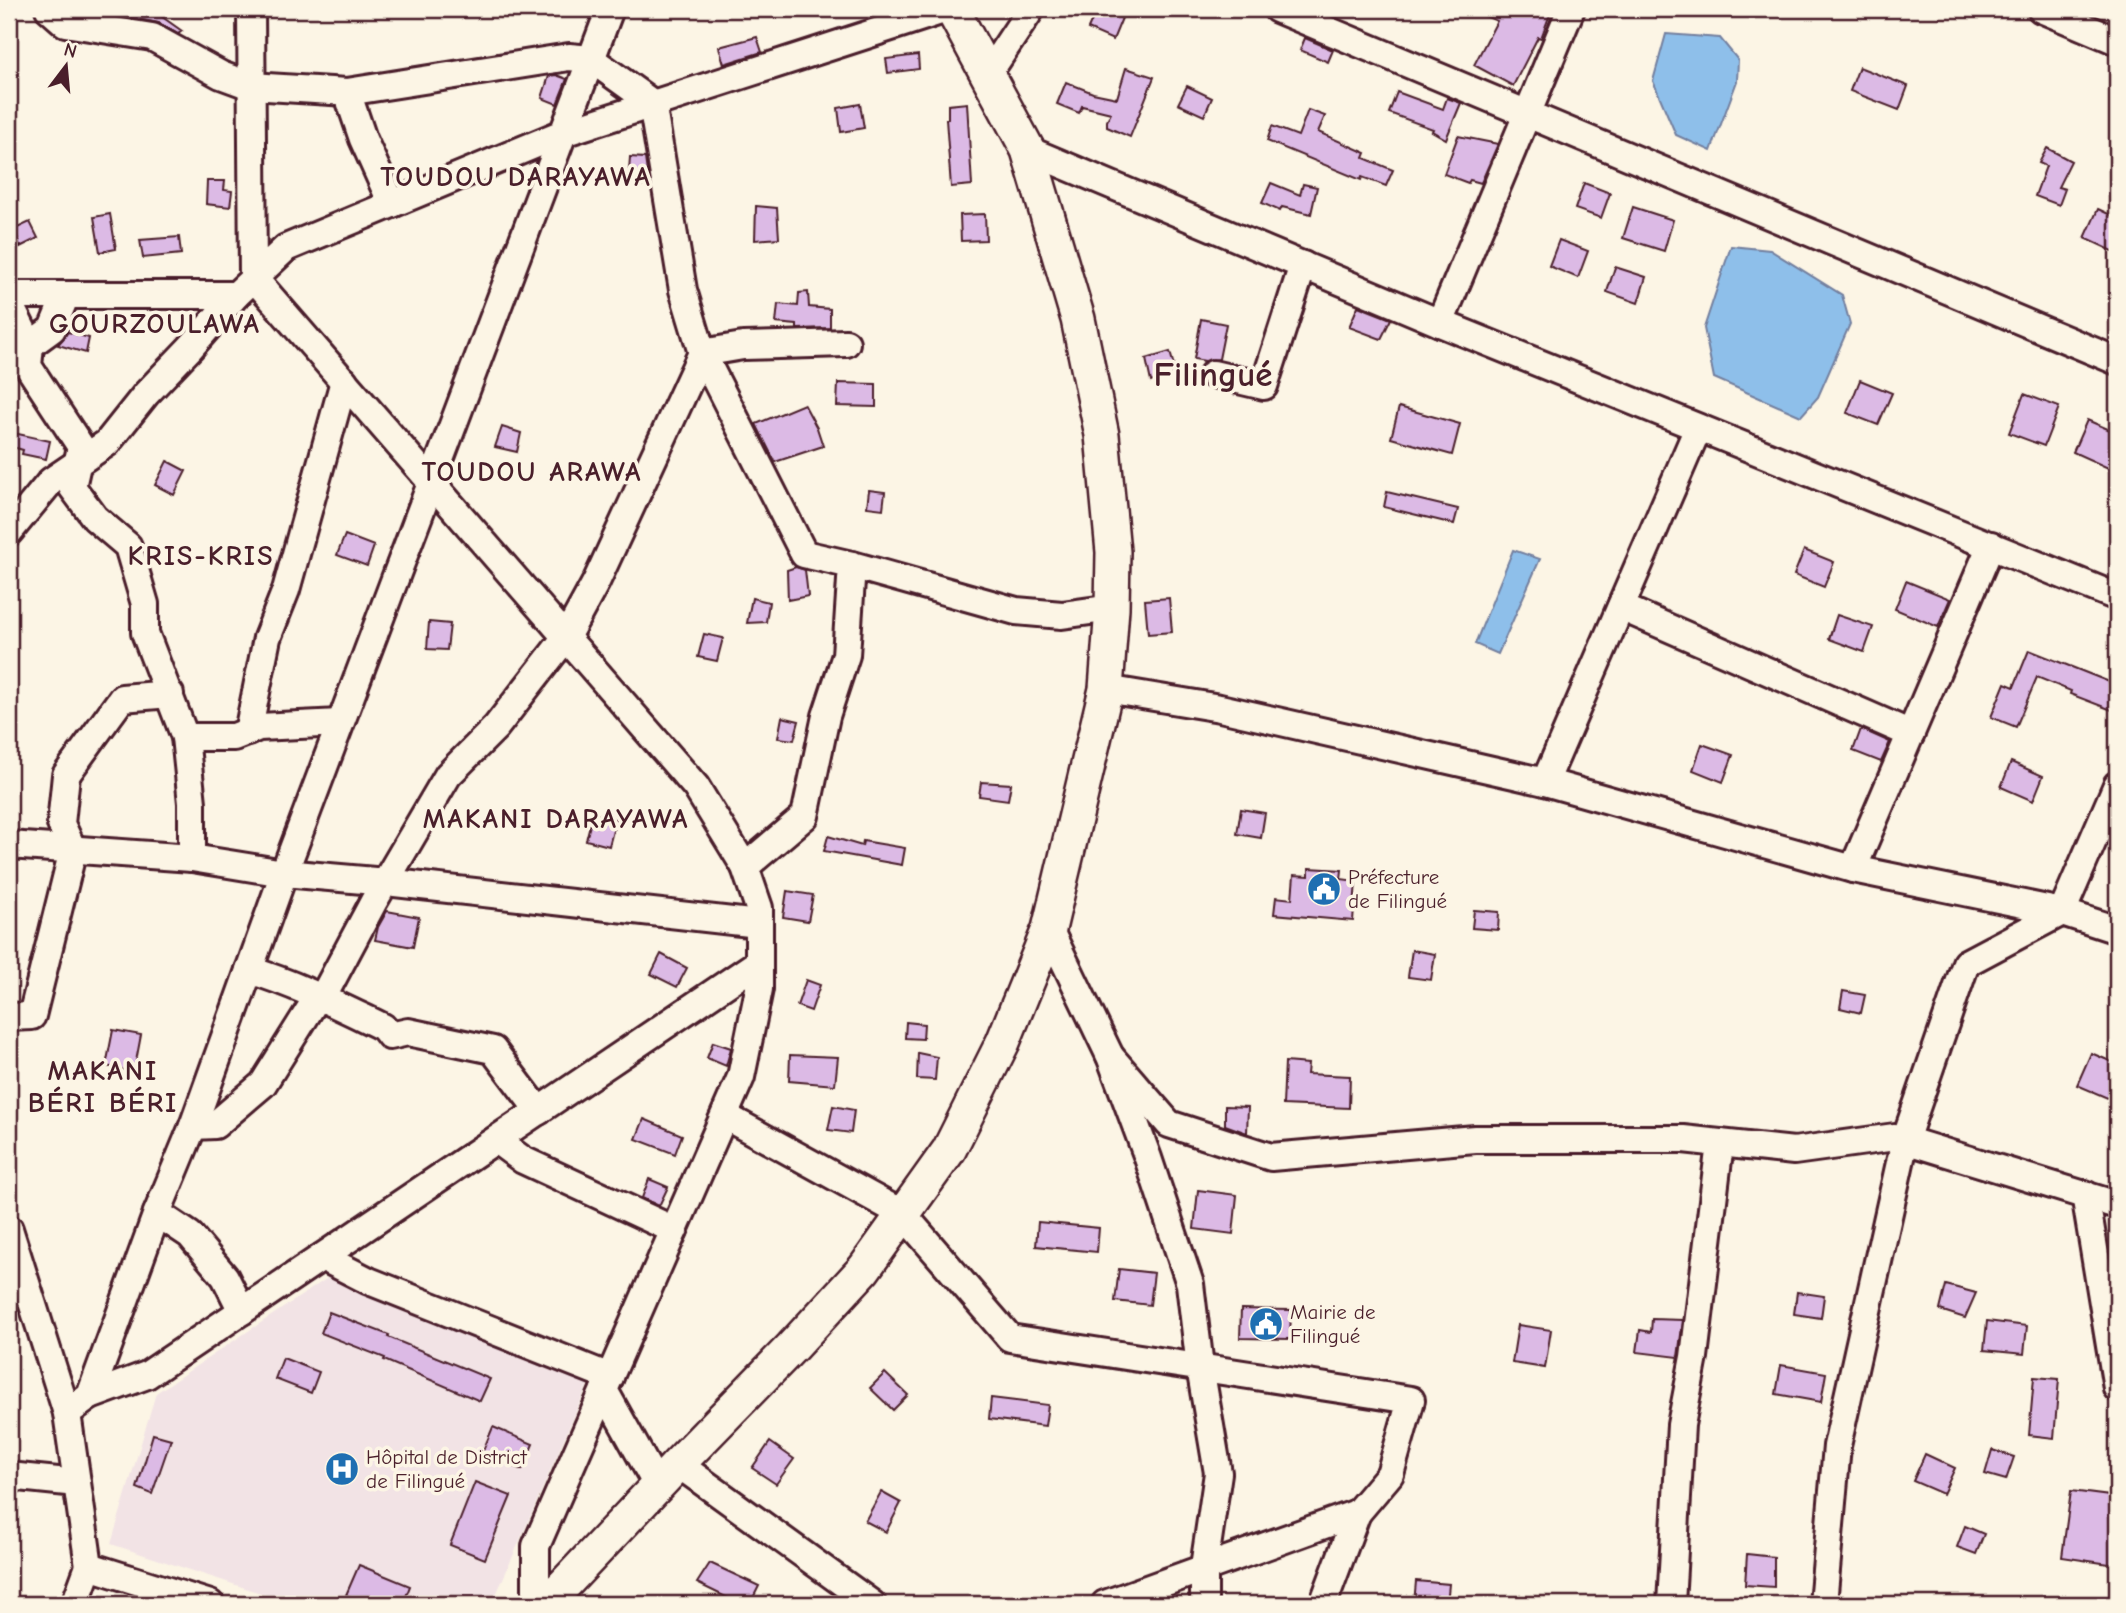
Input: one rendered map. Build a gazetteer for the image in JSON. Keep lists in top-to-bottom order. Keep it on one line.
{"districts":["TOUDOU DARAYAWA","GOURZOULAWA","Filingué","TOUDOU ARAWA","KRIS-KRIS","MAKANI DARAYAWA","MAKANI BÉRI BÉRI"],"places":{"public building":["Préfecture de Filingué","Mairie de Filingué"],"hospital":["Hôpital de District de Filingué"]},"north":"top"}
